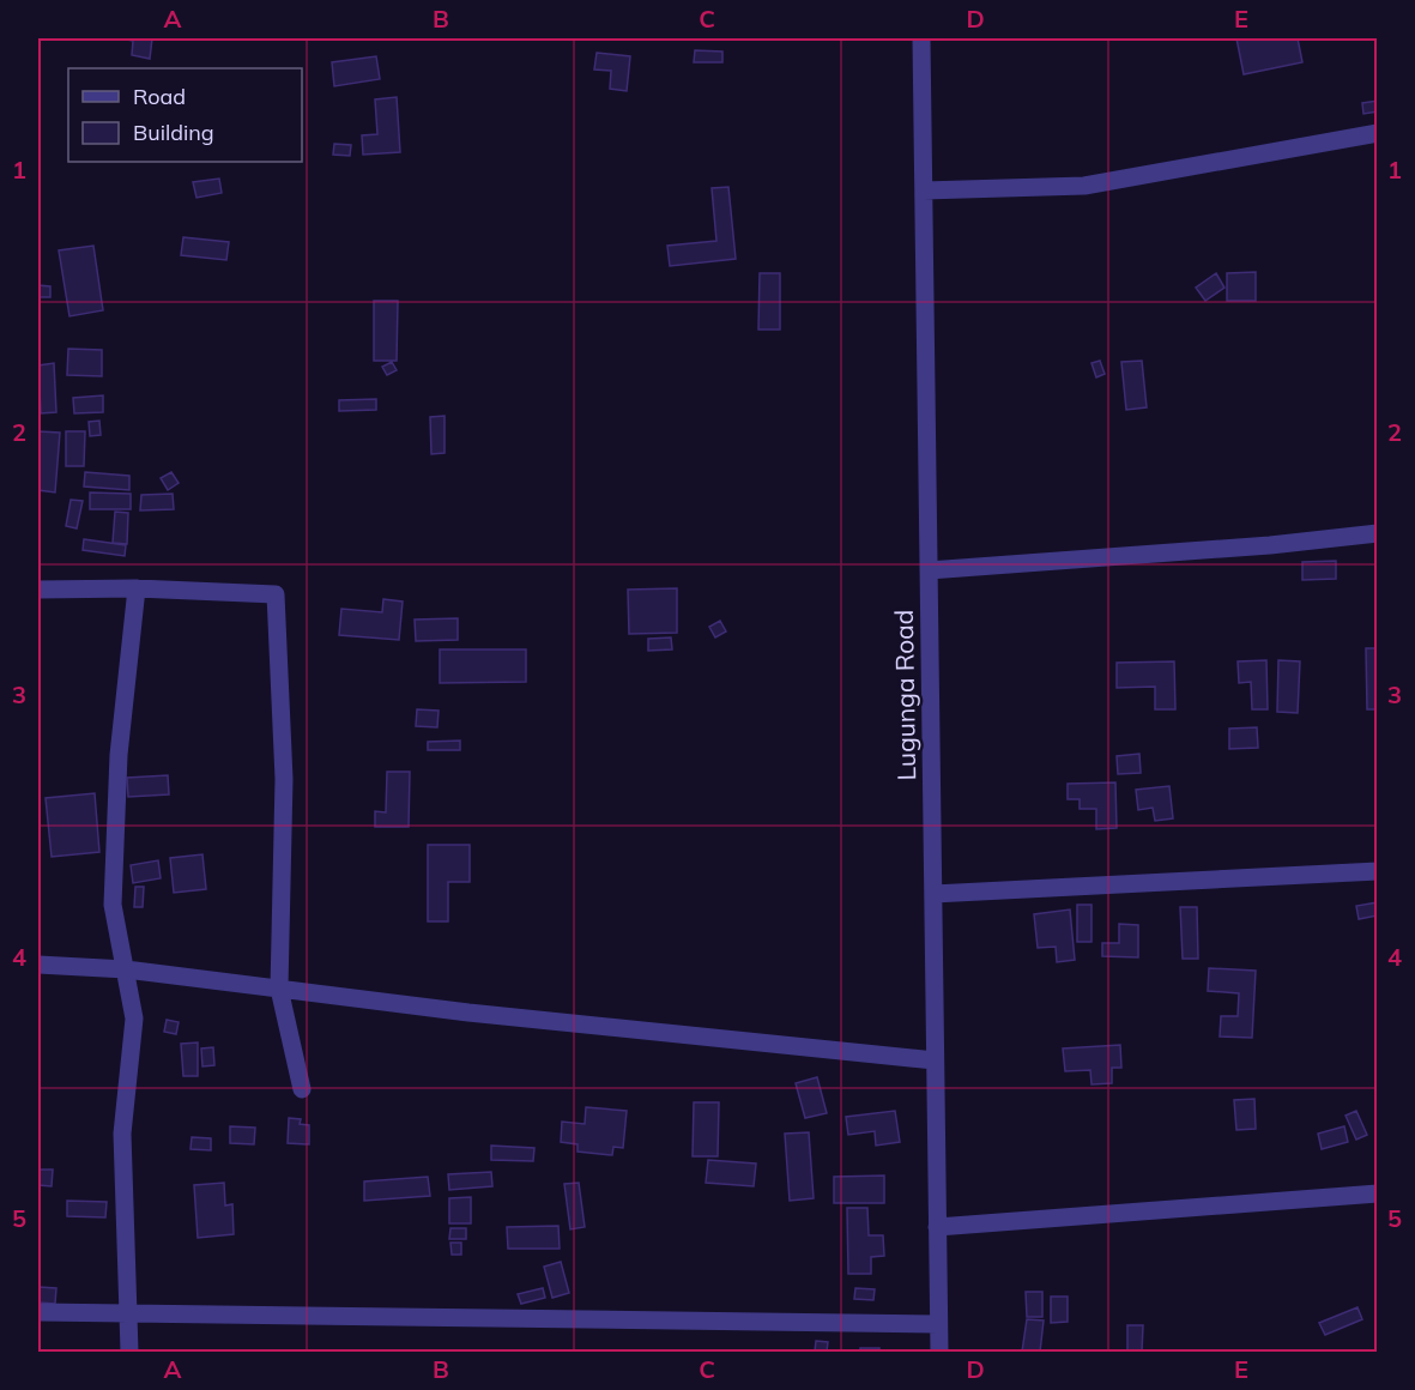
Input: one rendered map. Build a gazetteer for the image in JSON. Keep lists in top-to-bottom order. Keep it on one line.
{"streets":{"street":["Lugunga Road"]},"legend":["Road","Building"],"grid":{"columns":["A","B","C","D","E"],"rows":["1","2","3","4","5"]}}
